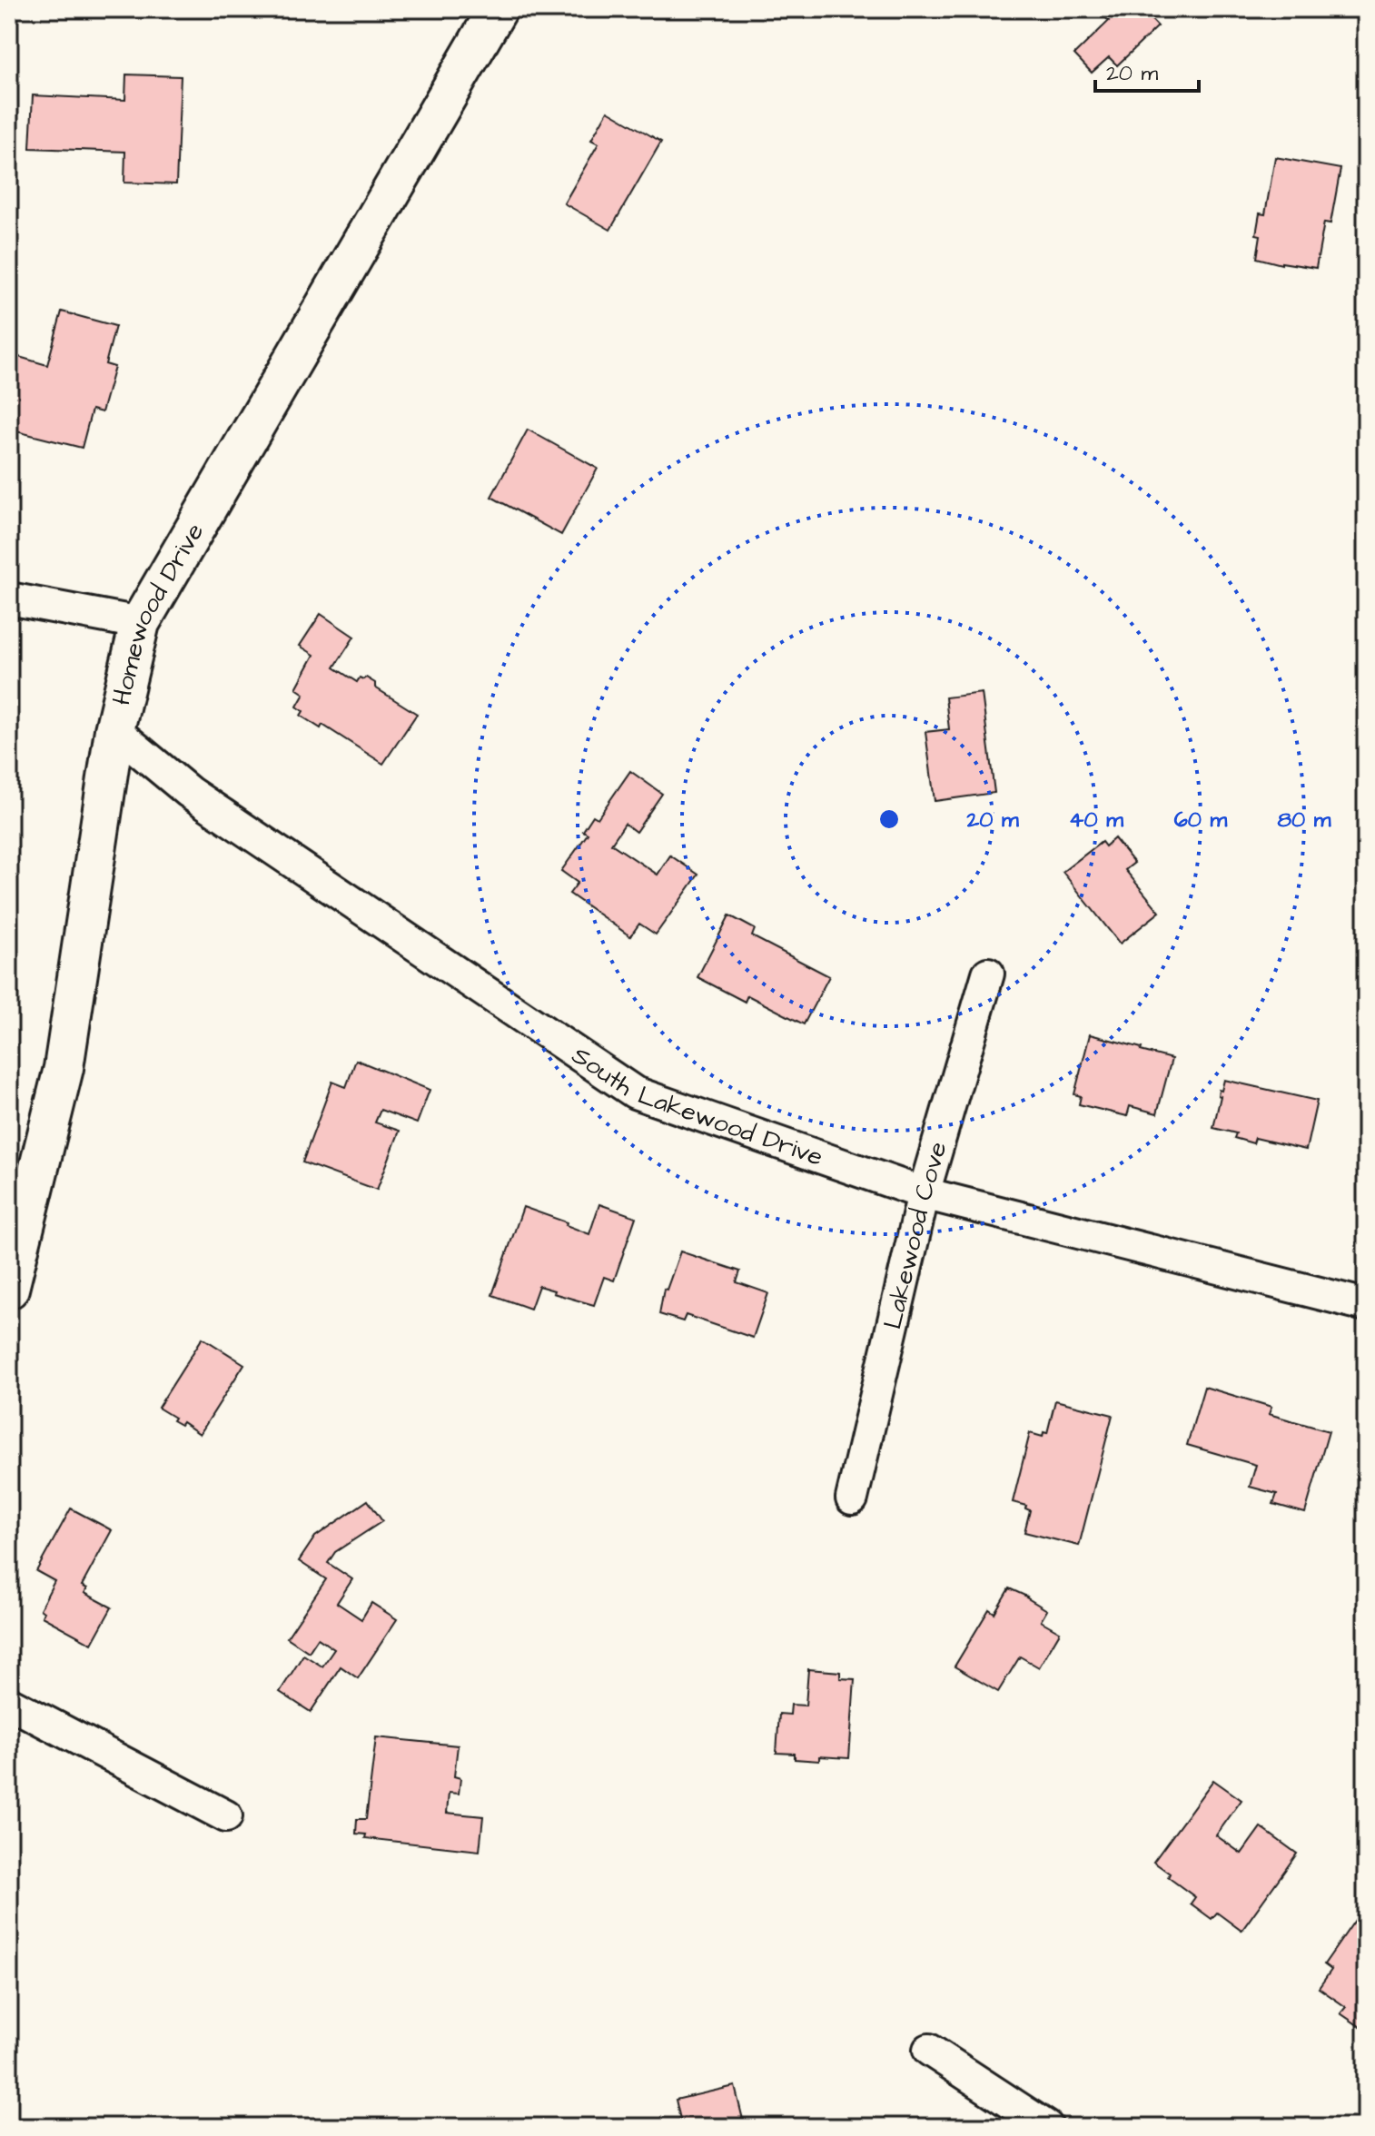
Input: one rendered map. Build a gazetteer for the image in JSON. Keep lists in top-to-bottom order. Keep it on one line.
{"streets":{"street":["Homewood Drive","South Lakewood Drive","Lakewood Cove"]},"crossings":[["Homewood Drive","South Lakewood Drive"],["South Lakewood Drive","Lakewood Cove"]],"scale_bar":"20 m","rings":["20 m","40 m","60 m","80 m"]}
